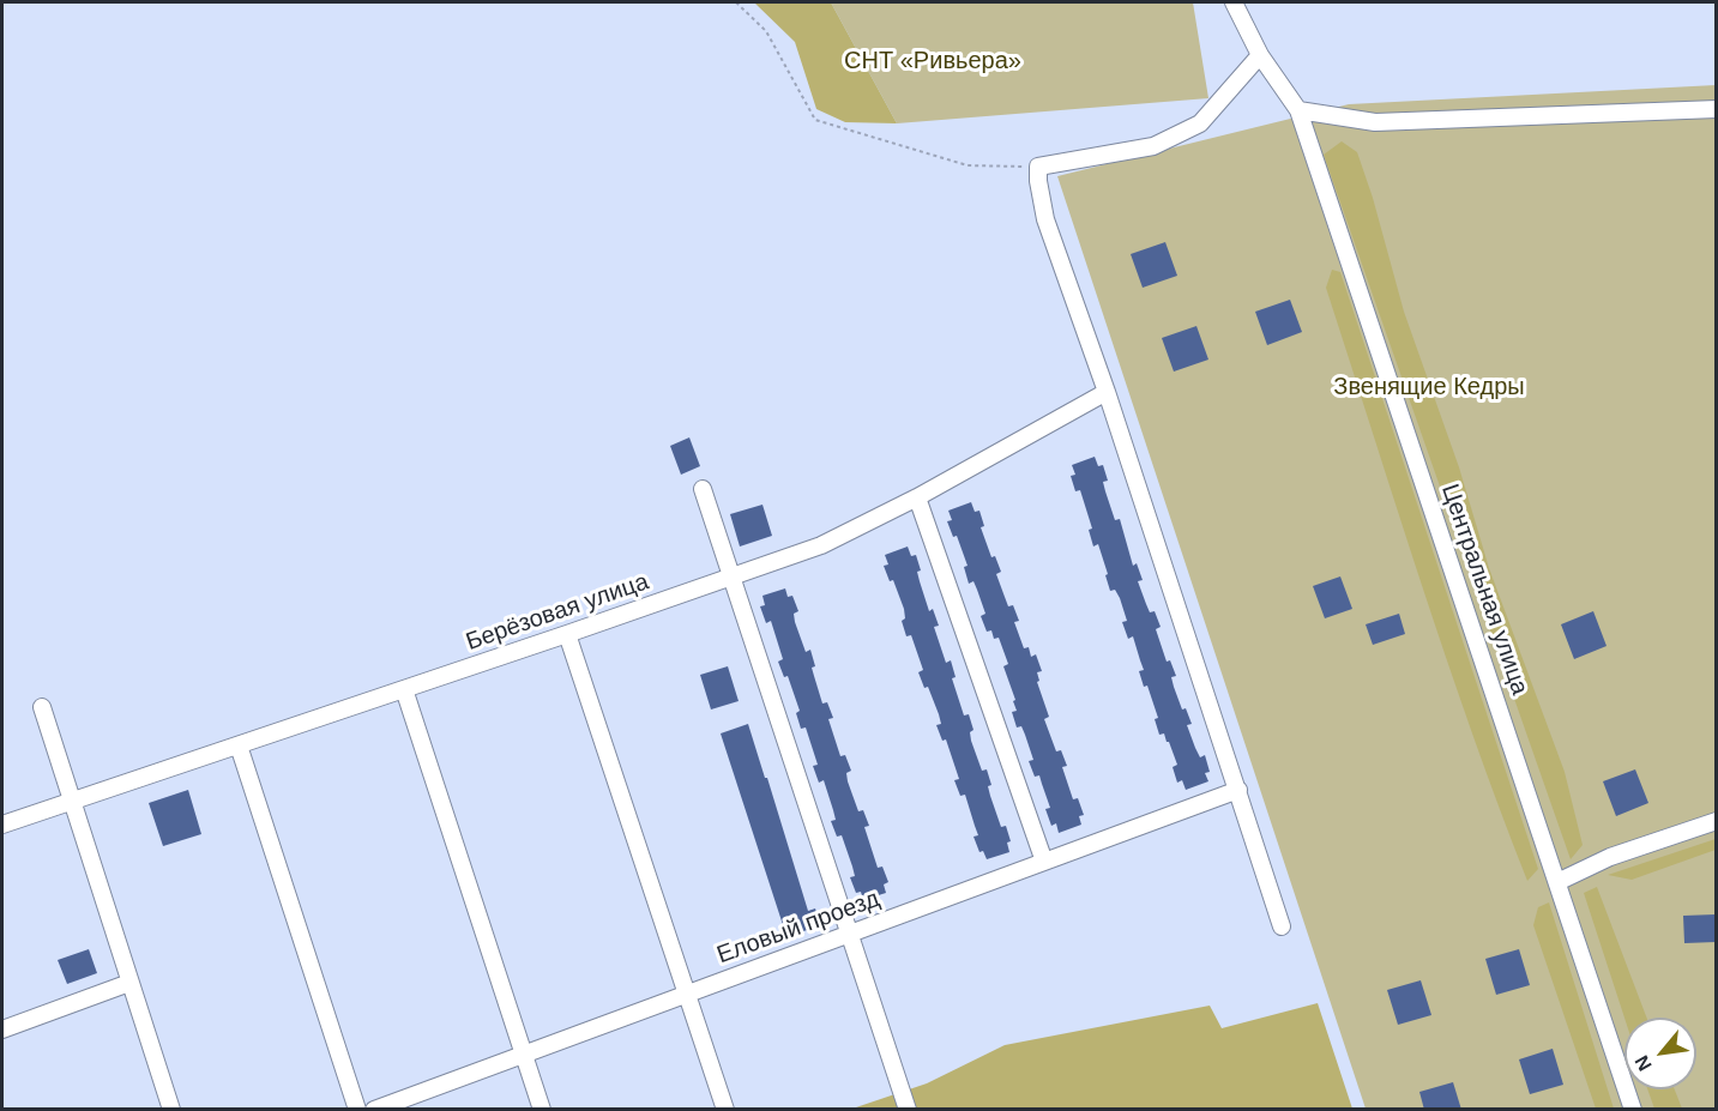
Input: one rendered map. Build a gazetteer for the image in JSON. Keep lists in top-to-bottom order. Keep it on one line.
{"streets":{"street":["Центральная улица","Берёзовая улица","Еловый проезд"]},"parks":["СНТ «Ривьера»","Звенящие Кедры"],"north":"bottom left"}
